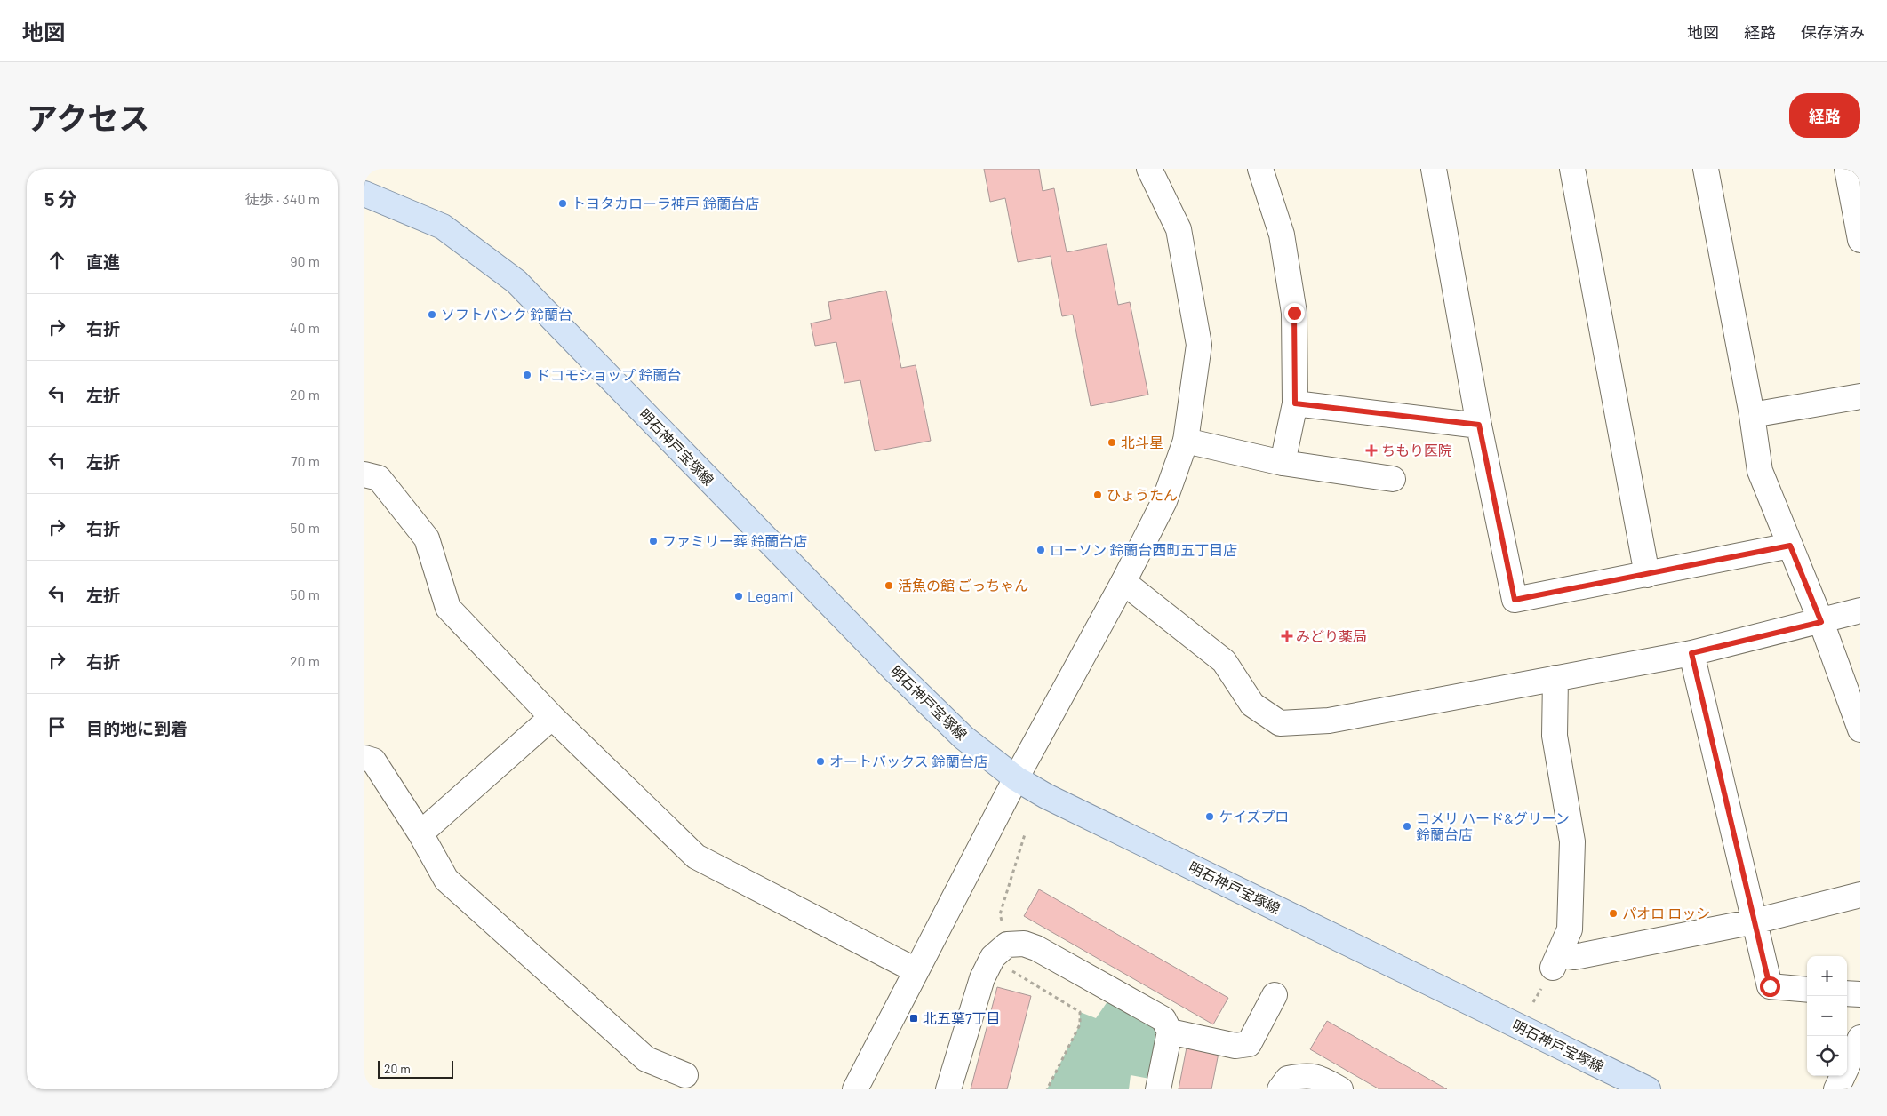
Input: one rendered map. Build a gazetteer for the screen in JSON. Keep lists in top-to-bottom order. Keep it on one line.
{"streets":{"main road":["明石神戸宝塚線"]},"places":{"other":["トヨタカローラ神戸 鈴蘭台店","ソフトバンク 鈴蘭台","ドコモショップ 鈴蘭台","北斗星","ひょうたん","ファミリー葬 鈴蘭台店","ローソン 鈴蘭台西町五丁目店","活魚の館 ごっちゃん","Legami","オートバックス 鈴蘭台店","ケイズプロ","コメリ ハード&グリーン 鈴蘭台店","パオロ ロッシ"],"health":["ちもり医院","みどり薬局"],"transit":["北五葉7丁目"]},"scale_bar":"20 m","page":{"header":"地図","nav":["地図","経路","保存済み"],"title":"アクセス","buttons":"経路","heading":["5 分","徒歩 · 340 m"],"list":[["直進","90 m"],["右折","40 m"],["左折","20 m"],["左折","70 m"],["右折","50 m"],["左折","50 m"],["右折","20 m"],"目的地に到着"],"map_buttons":["+","−"],"scale":"20 m"}}
